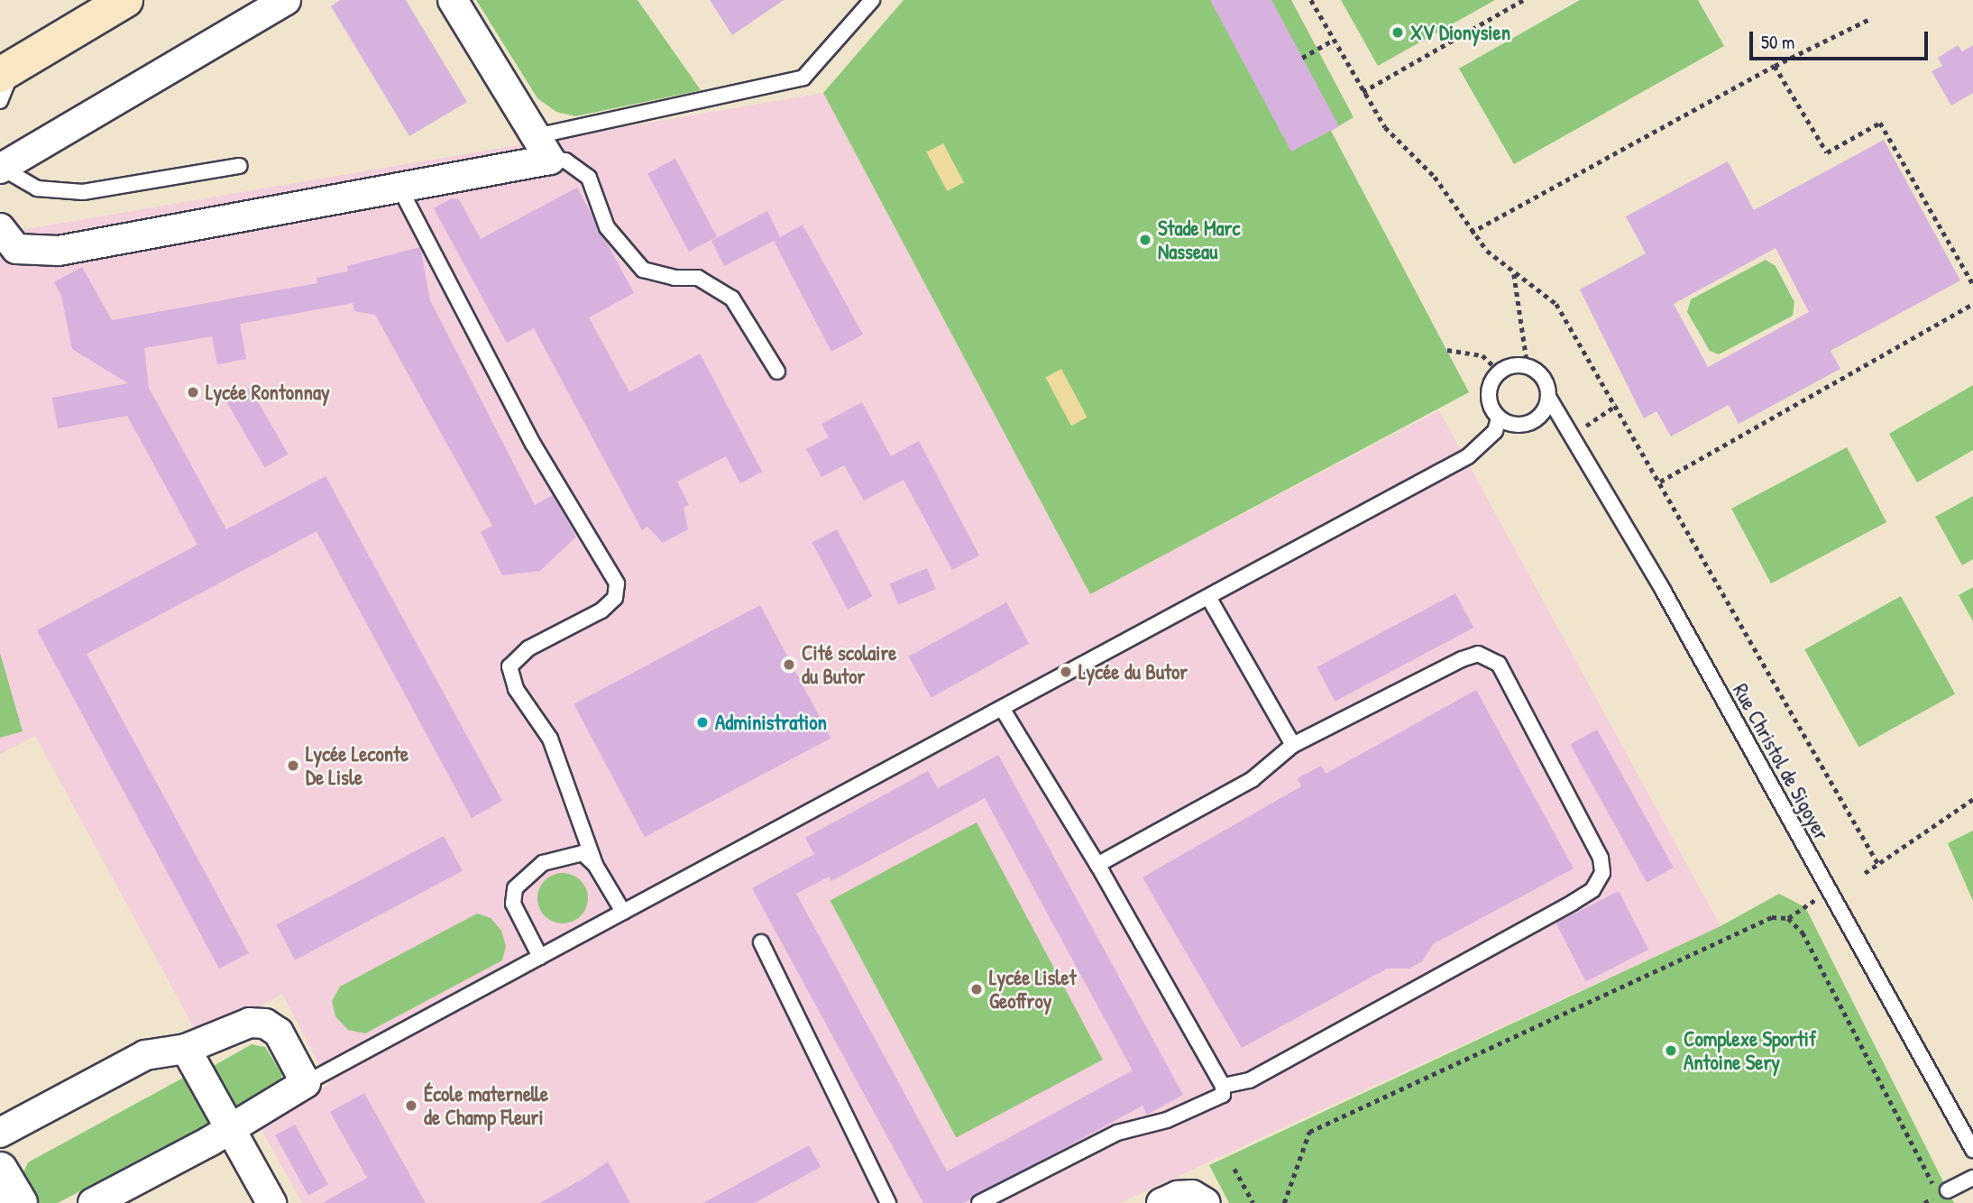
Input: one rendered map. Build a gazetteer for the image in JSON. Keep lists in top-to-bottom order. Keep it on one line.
{"streets":{"lane":["Rue Christol de Sigoyer"]},"places":["XV Dionysien","Stade Marc Nasseau","Lycée Rontonnay","Cité scolaire du Butor","Lycée du Butor","Administration","Lycée Leconte De Lisle","Lycée Lislet Geoffroy","Complexe Sportif Antoine Sery","École maternelle de Champ Fleuri"],"scale_bar":"50 m"}
